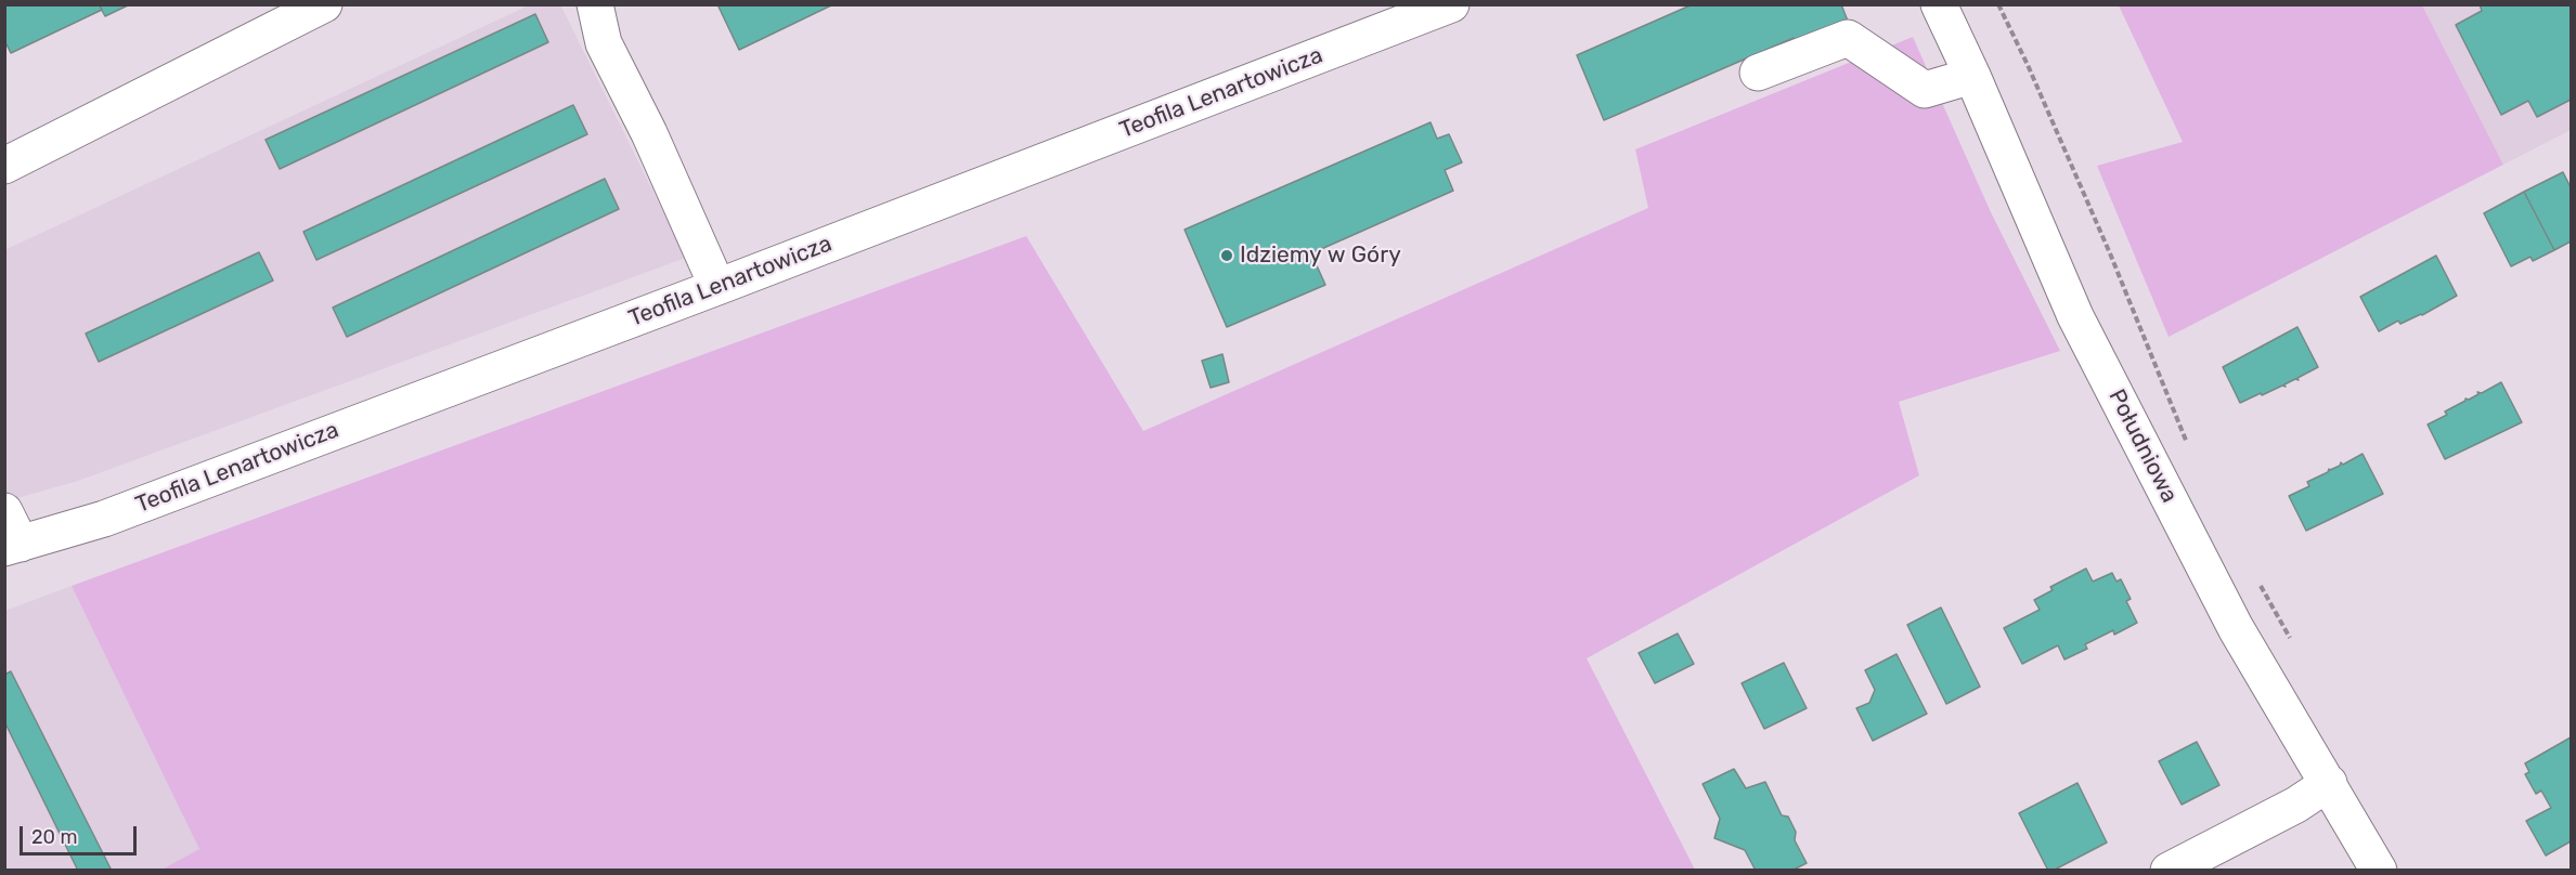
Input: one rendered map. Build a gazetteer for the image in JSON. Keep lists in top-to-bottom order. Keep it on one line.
{"streets":{"street":["Teofila Lenartowicza","Południowa"]},"places":["Idziemy w Góry"],"scale_bar":"20 m"}
